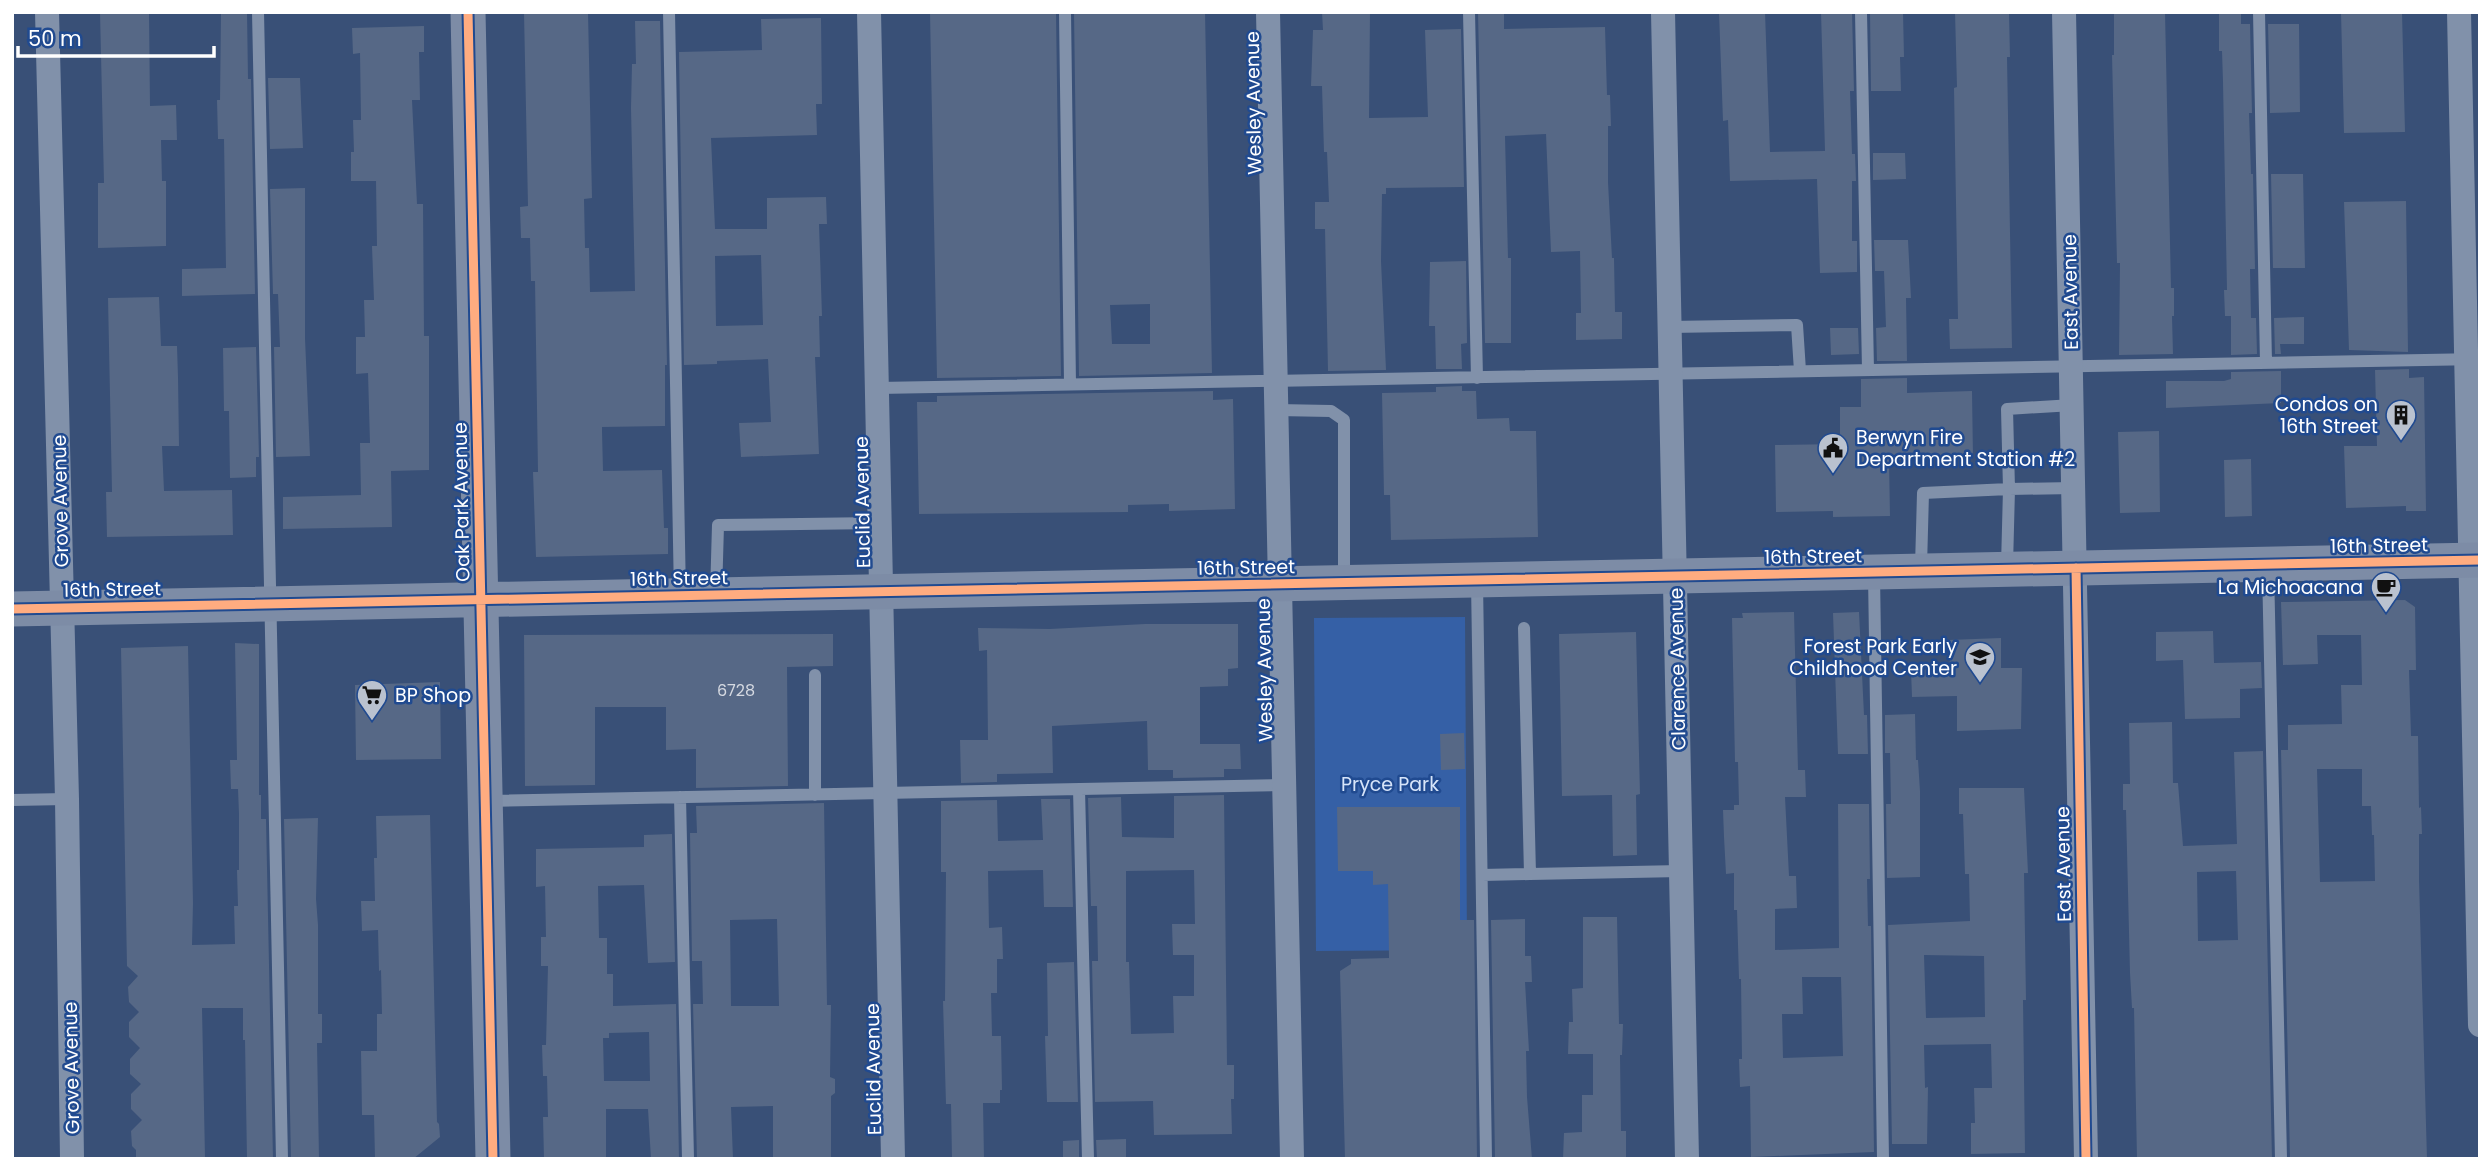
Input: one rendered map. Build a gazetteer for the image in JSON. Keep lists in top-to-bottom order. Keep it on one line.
{"streets":{"street":["Wesley Avenue","East Avenue","Grove Avenue","Oak Park Avenue","Euclid Avenue","16th Street","Clarence Avenue"]},"crossings":[["Wesley Avenue","16th Street"],["East Avenue","16th Street"],["Grove Avenue","16th Street"],["Oak Park Avenue","16th Street"],["Euclid Avenue","16th Street"],["16th Street","Clarence Avenue"]],"parks":["Pryce Park"],"places":{"building":["Condos on 16th Street"],"public building":["Berwyn Fire Department Station #2"],"cafe":["La Michoacana"],"school or university":["Forest Park Early Childhood Center"],"supermarket":["BP Shop"]},"house_numbers":["6728"],"scale_bar":"50 m"}
